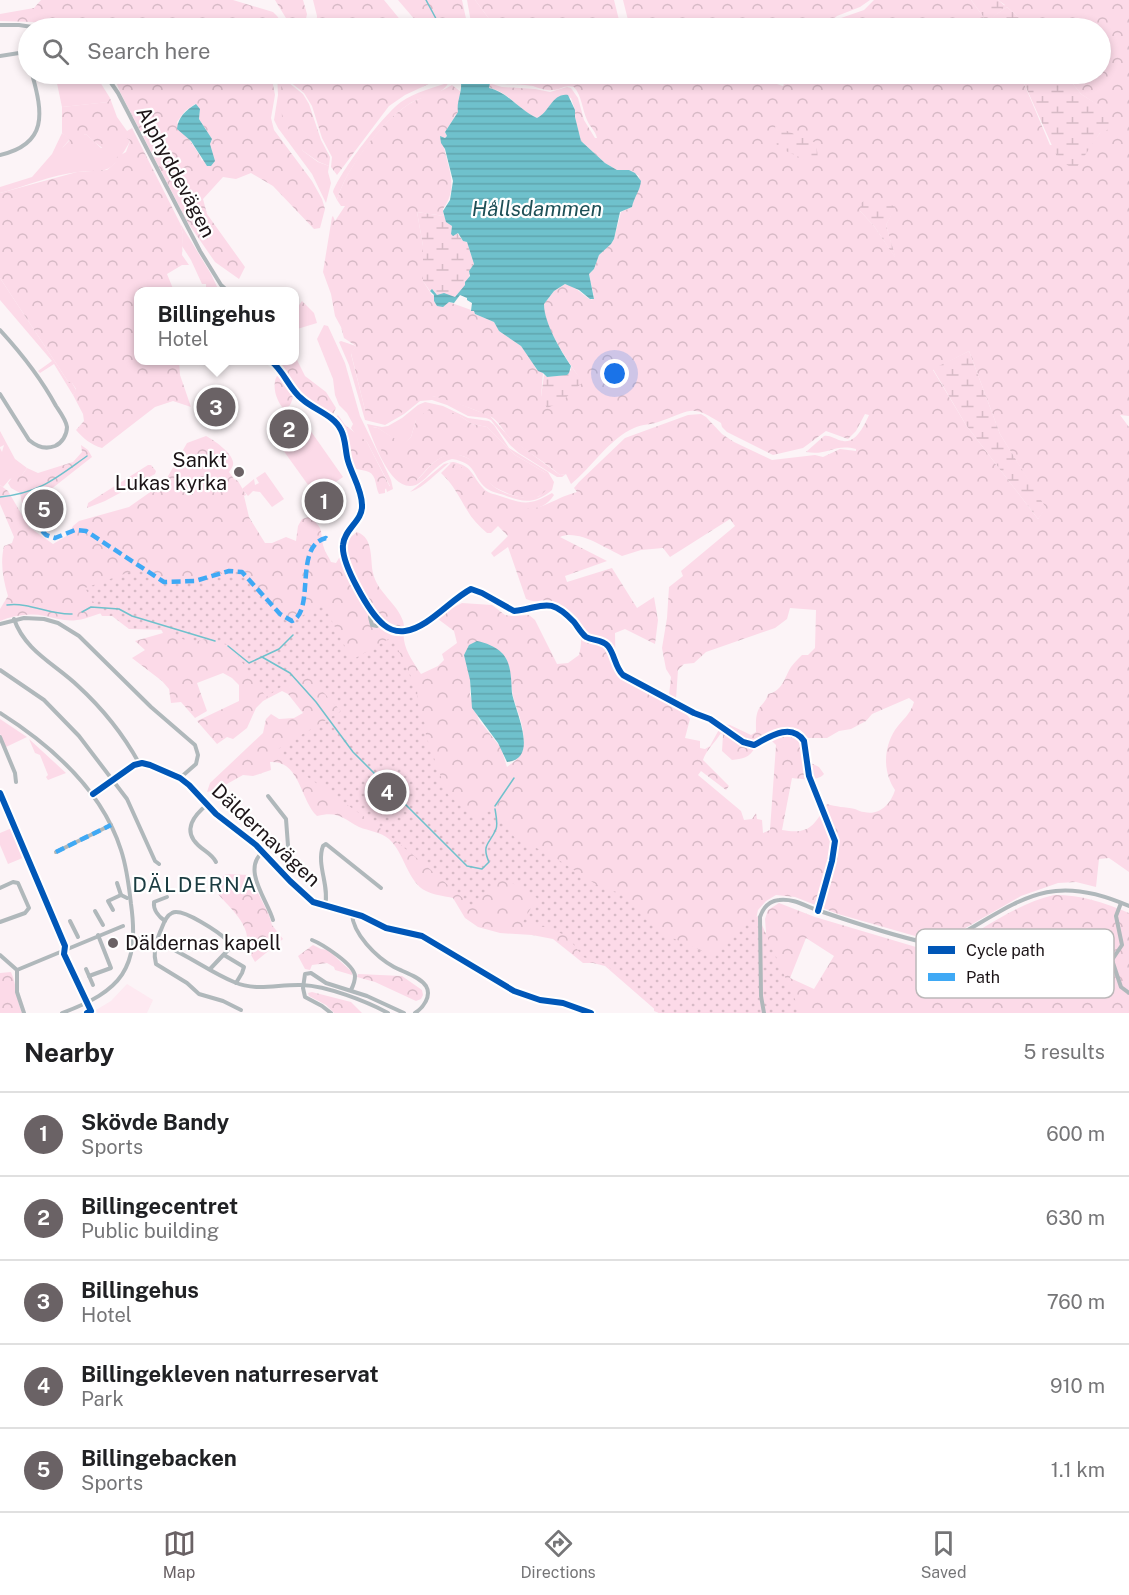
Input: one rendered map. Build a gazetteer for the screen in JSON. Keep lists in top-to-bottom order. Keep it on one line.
{"streets":{"street":["Alphyddevägen","Däldernavägen"]},"districts":["DÄLDERNA"],"water":["Hållsdammen"],"places":["Sankt Lukas kyrka","Däldernas kapell"],"legend":["Cycle path","Path"],"page":{"search":"Search here","popup":["Billingehus","Hotel"],"pins":["3","2","1","5","4"],"heading":["Nearby","5 results"],"list":[{"mark":"1","name":"Skövde Bandy","note":"Sports","value":"600 m"},{"mark":"2","name":"Billingecentret","note":"Public building","value":"630 m"},{"mark":"3","name":"Billingehus","note":"Hotel","value":"760 m"},{"mark":"4","name":"Billingekleven naturreservat","note":"Park","value":"910 m"},{"mark":"5","name":"Billingebacken","note":"Sports","value":"1.1 km"}],"nav":["Map","Directions","Saved"]}}
